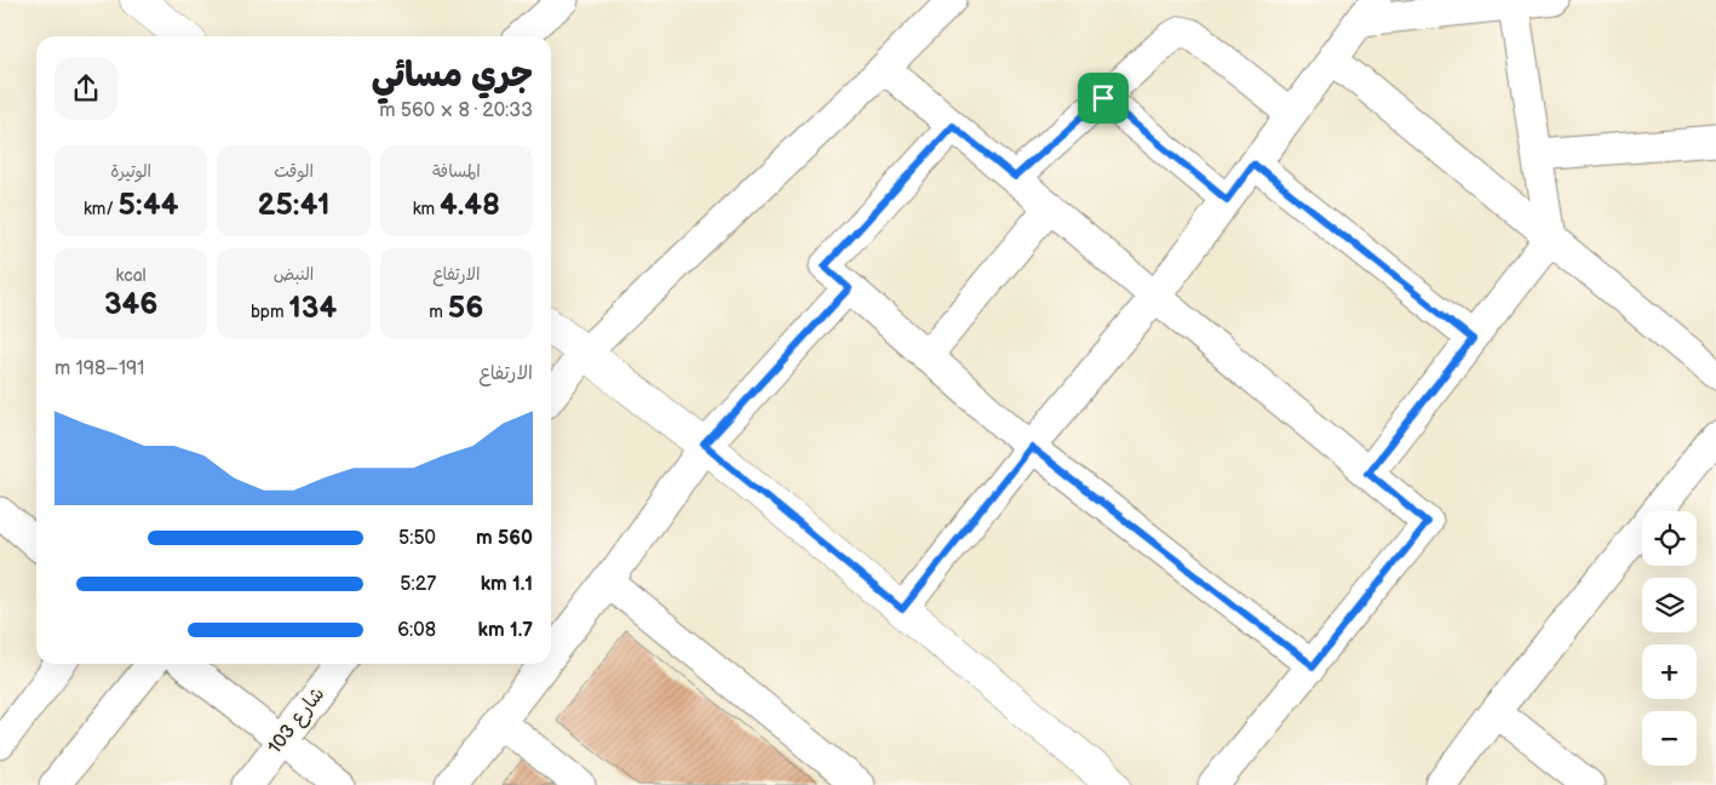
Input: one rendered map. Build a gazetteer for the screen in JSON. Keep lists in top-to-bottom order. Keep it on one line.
{"streets":{"street":["شارع 103"]},"page":{"heading":["جري مسائي","20:33 · 8 × 560 m"],"stats":[["المسافة","4.48 km"],["الوقت","25:41"],["الوتيرة","5:44 /km"],["الارتفاع","56 m"],["النبض","134 bpm"],["kcal","346"]],"chart":["الارتفاع","191–198 m"],"map_buttons":["+","−"],"list":[{"name":"560 m","note":"5:50"},{"name":"1.1 km","note":"5:27"},{"name":"1.7 km","note":"6:08"}]}}
